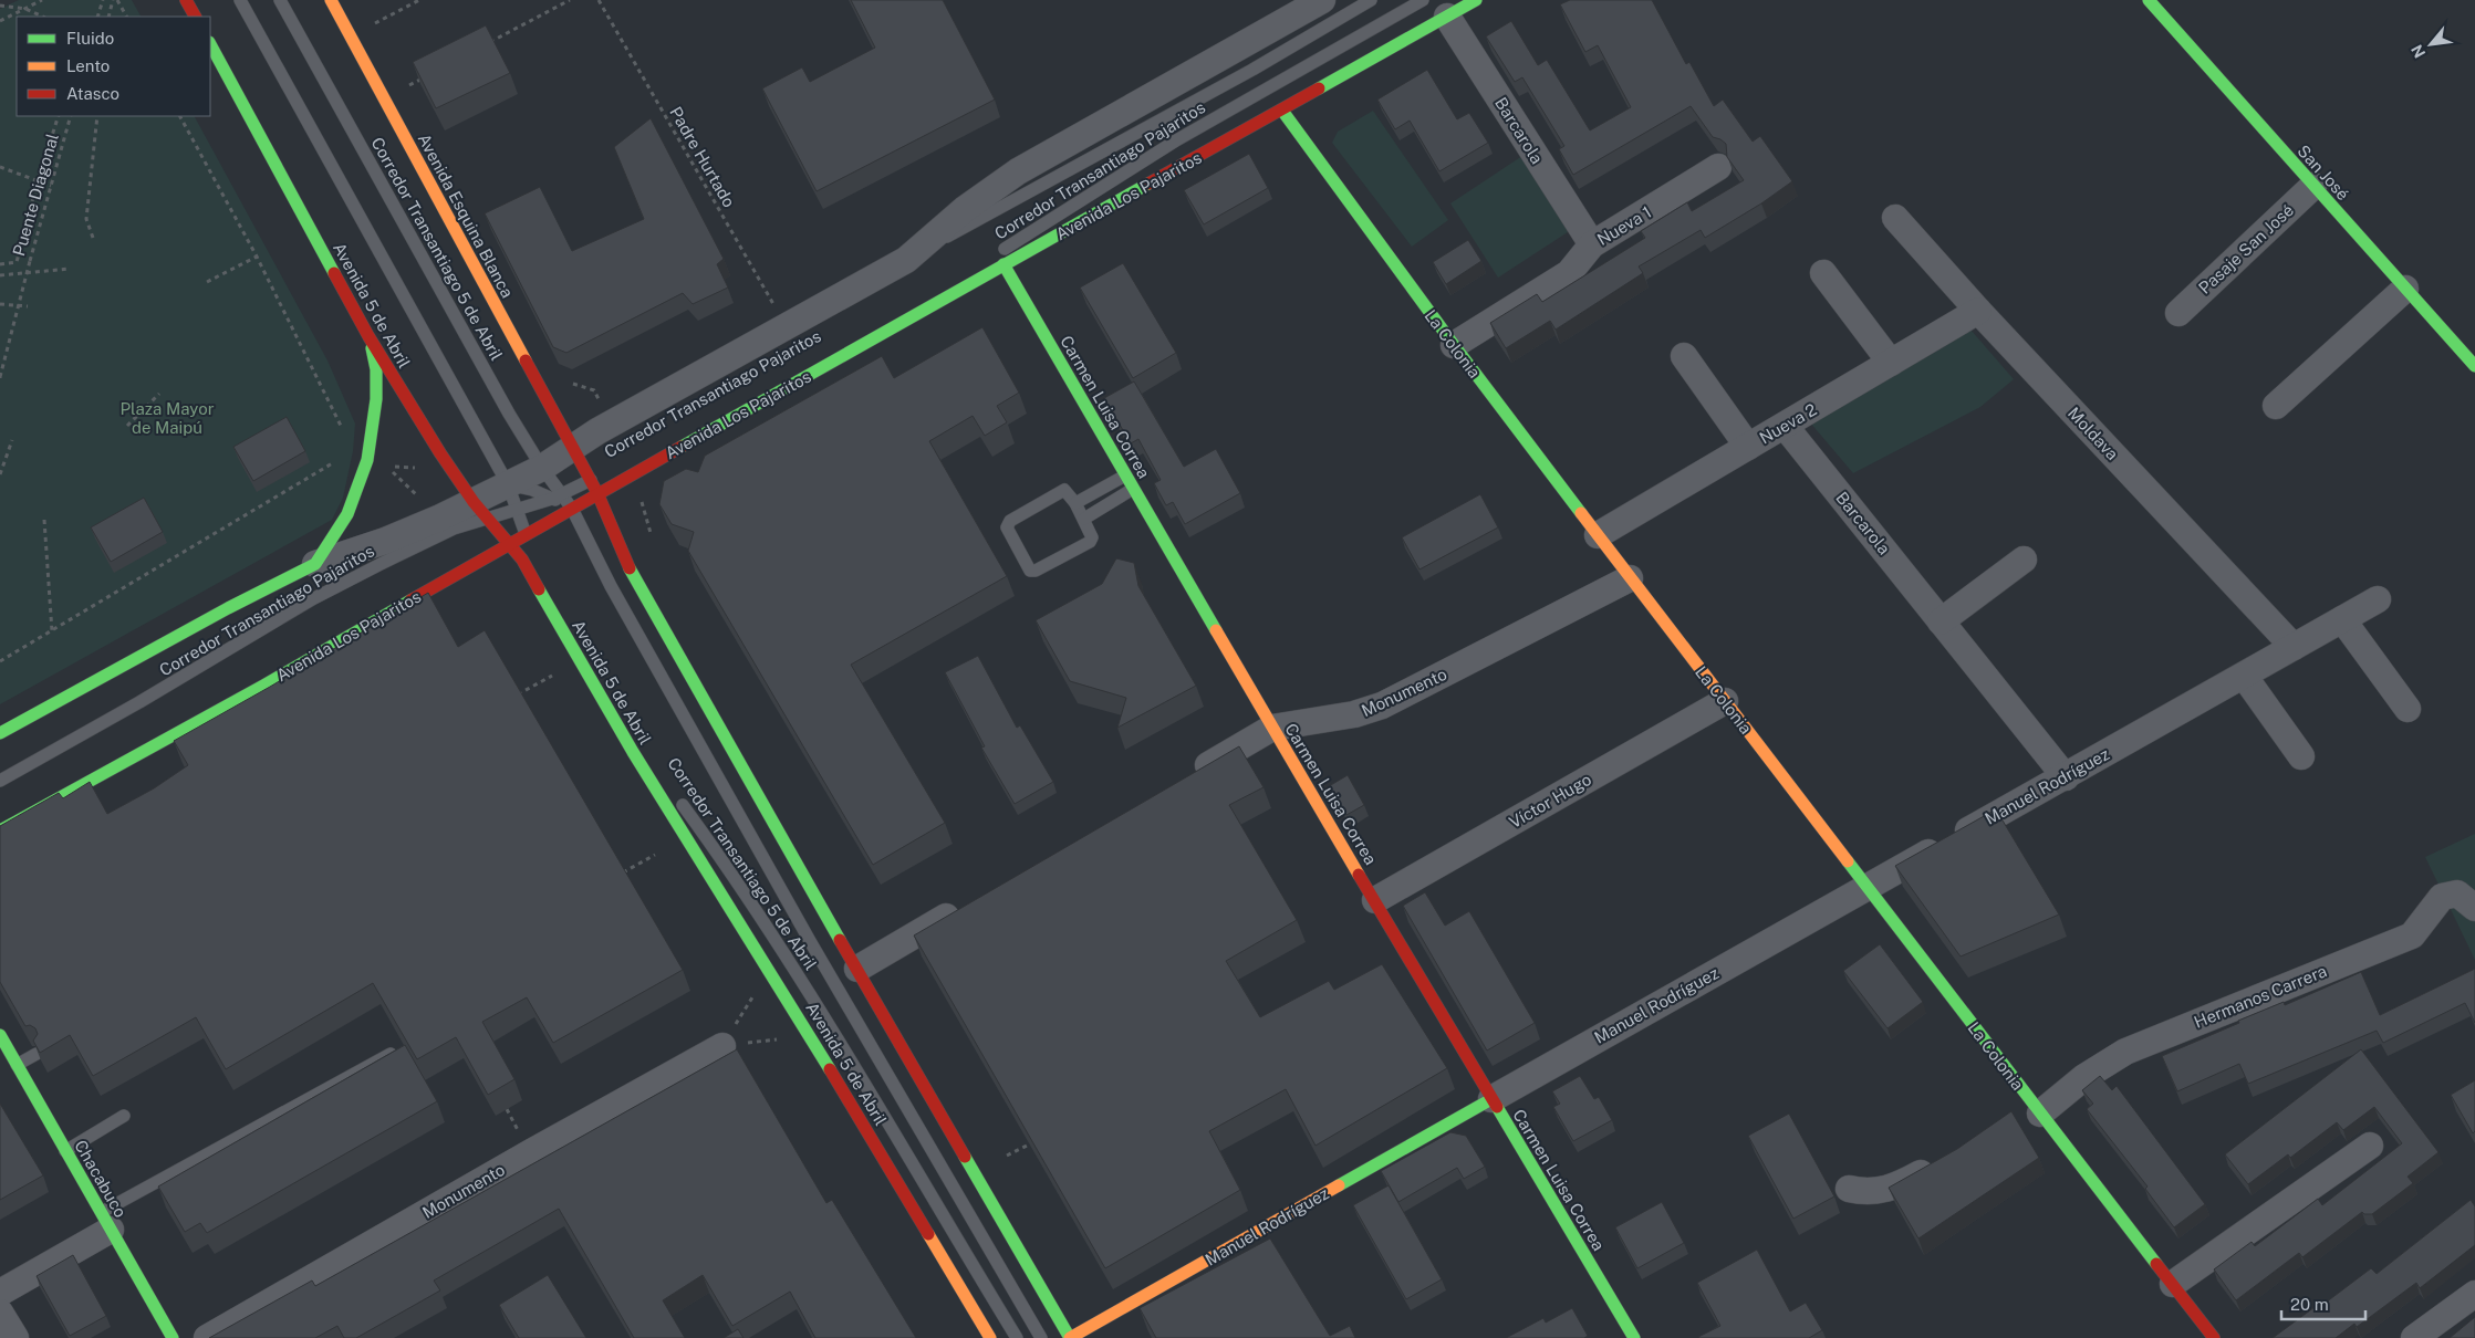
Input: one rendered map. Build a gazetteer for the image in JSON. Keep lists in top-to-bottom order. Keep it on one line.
{"streets":{"main road":["San José","Avenida Los Pajaritos","Avenida Esquina Blanca","Avenida 5 de Abril","La Colonia","Carmen Luisa Correa","Manuel Rodríguez","Chacabuco"],"street":["Barcarola","Nueva 1","Pasaje San José","Nueva 2","Moldava","Monumento","Víctor Hugo","Hermanos Carrera"],"lane":["Corredor Transantiago Pajaritos","Corredor Transantiago 5 de Abril"],"path":["Padre Hurtado","Puente Diagonal"]},"crossings":[["Barcarola","Avenida Los Pajaritos"],["Barcarola","Nueva 1"],["Barcarola","Nueva 2"],["Barcarola","Manuel Rodríguez"],["Corredor Transantiago Pajaritos","Corredor Transantiago 5 de Abril"],["Corredor Transantiago Pajaritos","Avenida 5 de Abril"],["San José","Pasaje San José"],["Avenida Los Pajaritos","Corredor Transantiago 5 de Abril"],["Avenida Los Pajaritos","Avenida 5 de Abril"],["Avenida Los Pajaritos","La Colonia"],["Avenida Los Pajaritos","Carmen Luisa Correa"],["Nueva 1","La Colonia"],["La Colonia","Nueva 2"],["La Colonia","Monumento"],["La Colonia","Manuel Rodríguez"],["La Colonia","Víctor Hugo"],["La Colonia","Hermanos Carrera"],["Carmen Luisa Correa","Monumento"],["Carmen Luisa Correa","Manuel Rodríguez"],["Carmen Luisa Correa","Víctor Hugo"],["Nueva 2","Moldava"],["Moldava","Manuel Rodríguez"]],"parks":["Plaza Mayor de Maipú"],"legend":["Fluido","Lento","Atasco"],"scale_bar":"20 m","north":"bottom left"}
